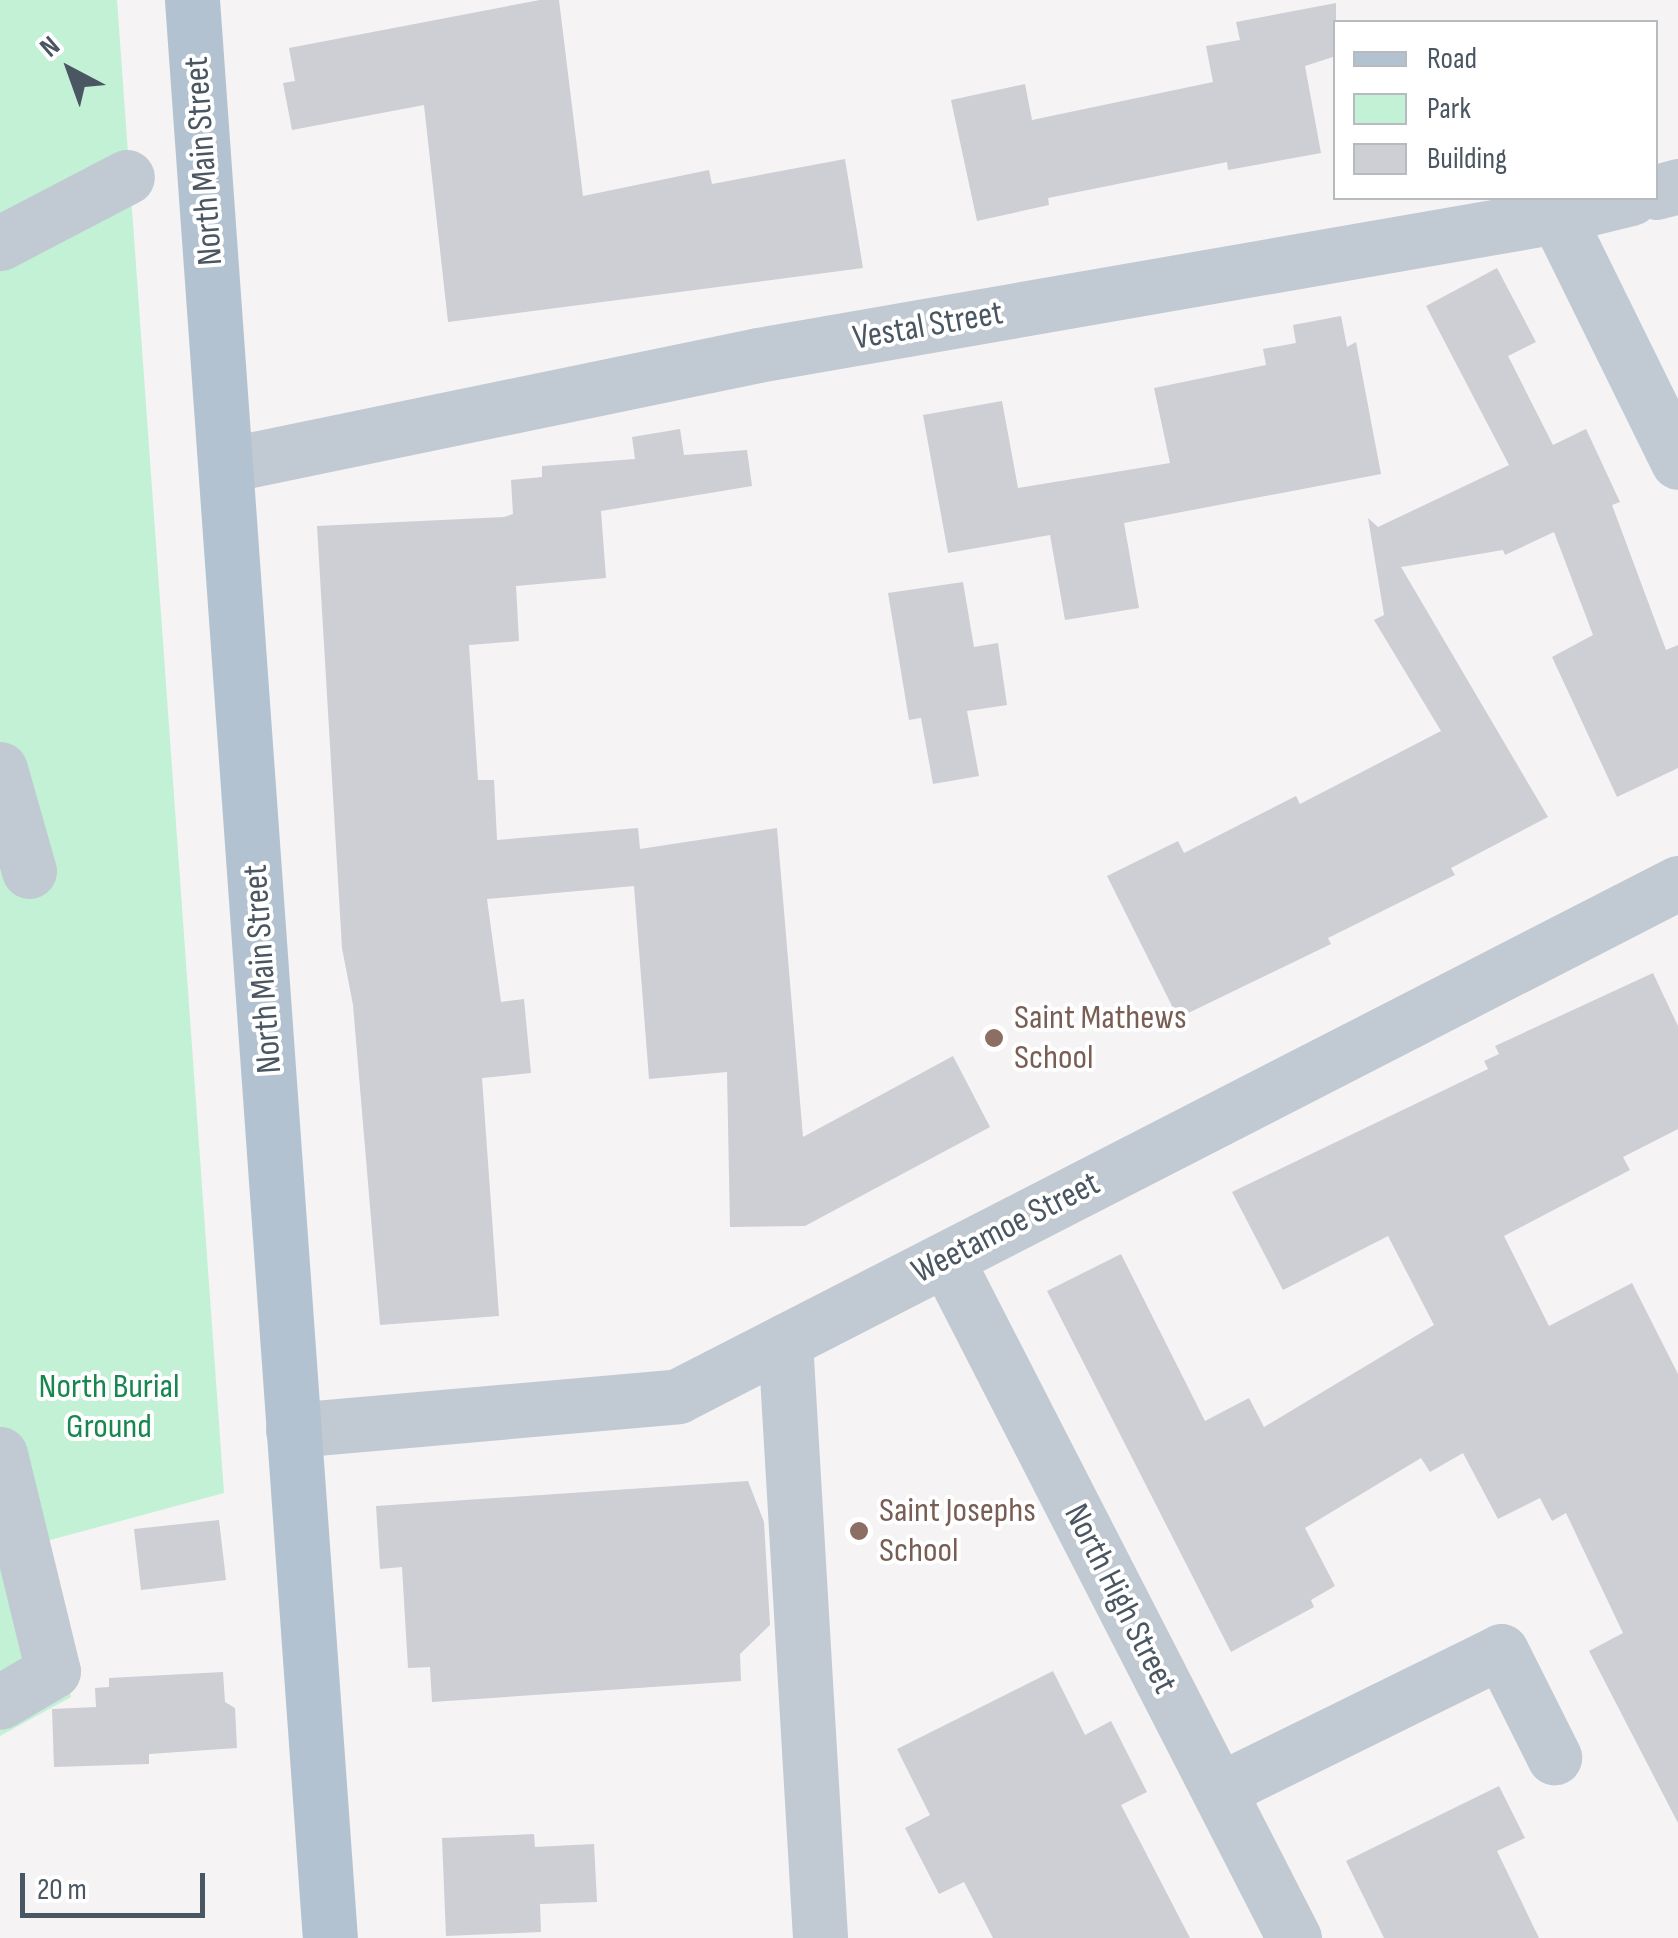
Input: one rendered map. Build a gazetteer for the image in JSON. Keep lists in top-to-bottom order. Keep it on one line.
{"streets":{"main road":["North Main Street"],"street":["Vestal Street","Weetamoe Street","North High Street"]},"crossings":[["North Main Street","Vestal Street"],["North Main Street","Weetamoe Street"],["Weetamoe Street","North High Street"]],"parks":["North Burial Ground"],"places":["Saint Mathews School","Saint Josephs School"],"legend":["Road","Park","Building"],"scale_bar":"20 m","north":"top left"}
